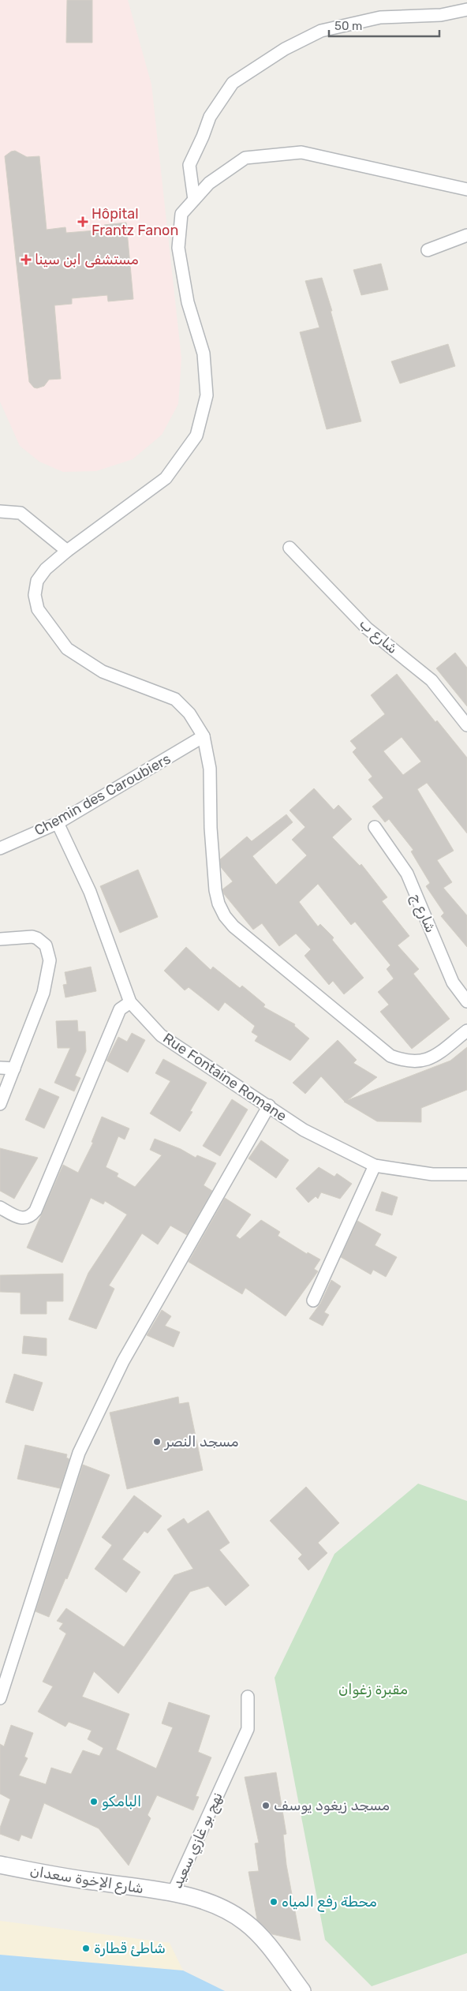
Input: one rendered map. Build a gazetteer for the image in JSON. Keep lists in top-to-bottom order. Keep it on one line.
{"streets":{"street":["شارع ب","Chemin des Caroubiers","شارع ج","Rue Fontaine Romane","نهج بو غازي سعيد","شارع الإخوة سعدان"]},"crossings":[["Chemin des Caroubiers","Rue Fontaine Romane"],["نهج بو غازي سعيد","شارع الإخوة سعدان"]],"parks":["مقبرة زغوان"],"places":{"health":["Hôpital Frantz Fanon","مستشفى ابن سينا"],"other":["مسجد النصر","البامكو","مسجد زيغود يوسف","محطة رفع المياه","شاطئ قطارة"]},"scale_bar":"50 m"}
